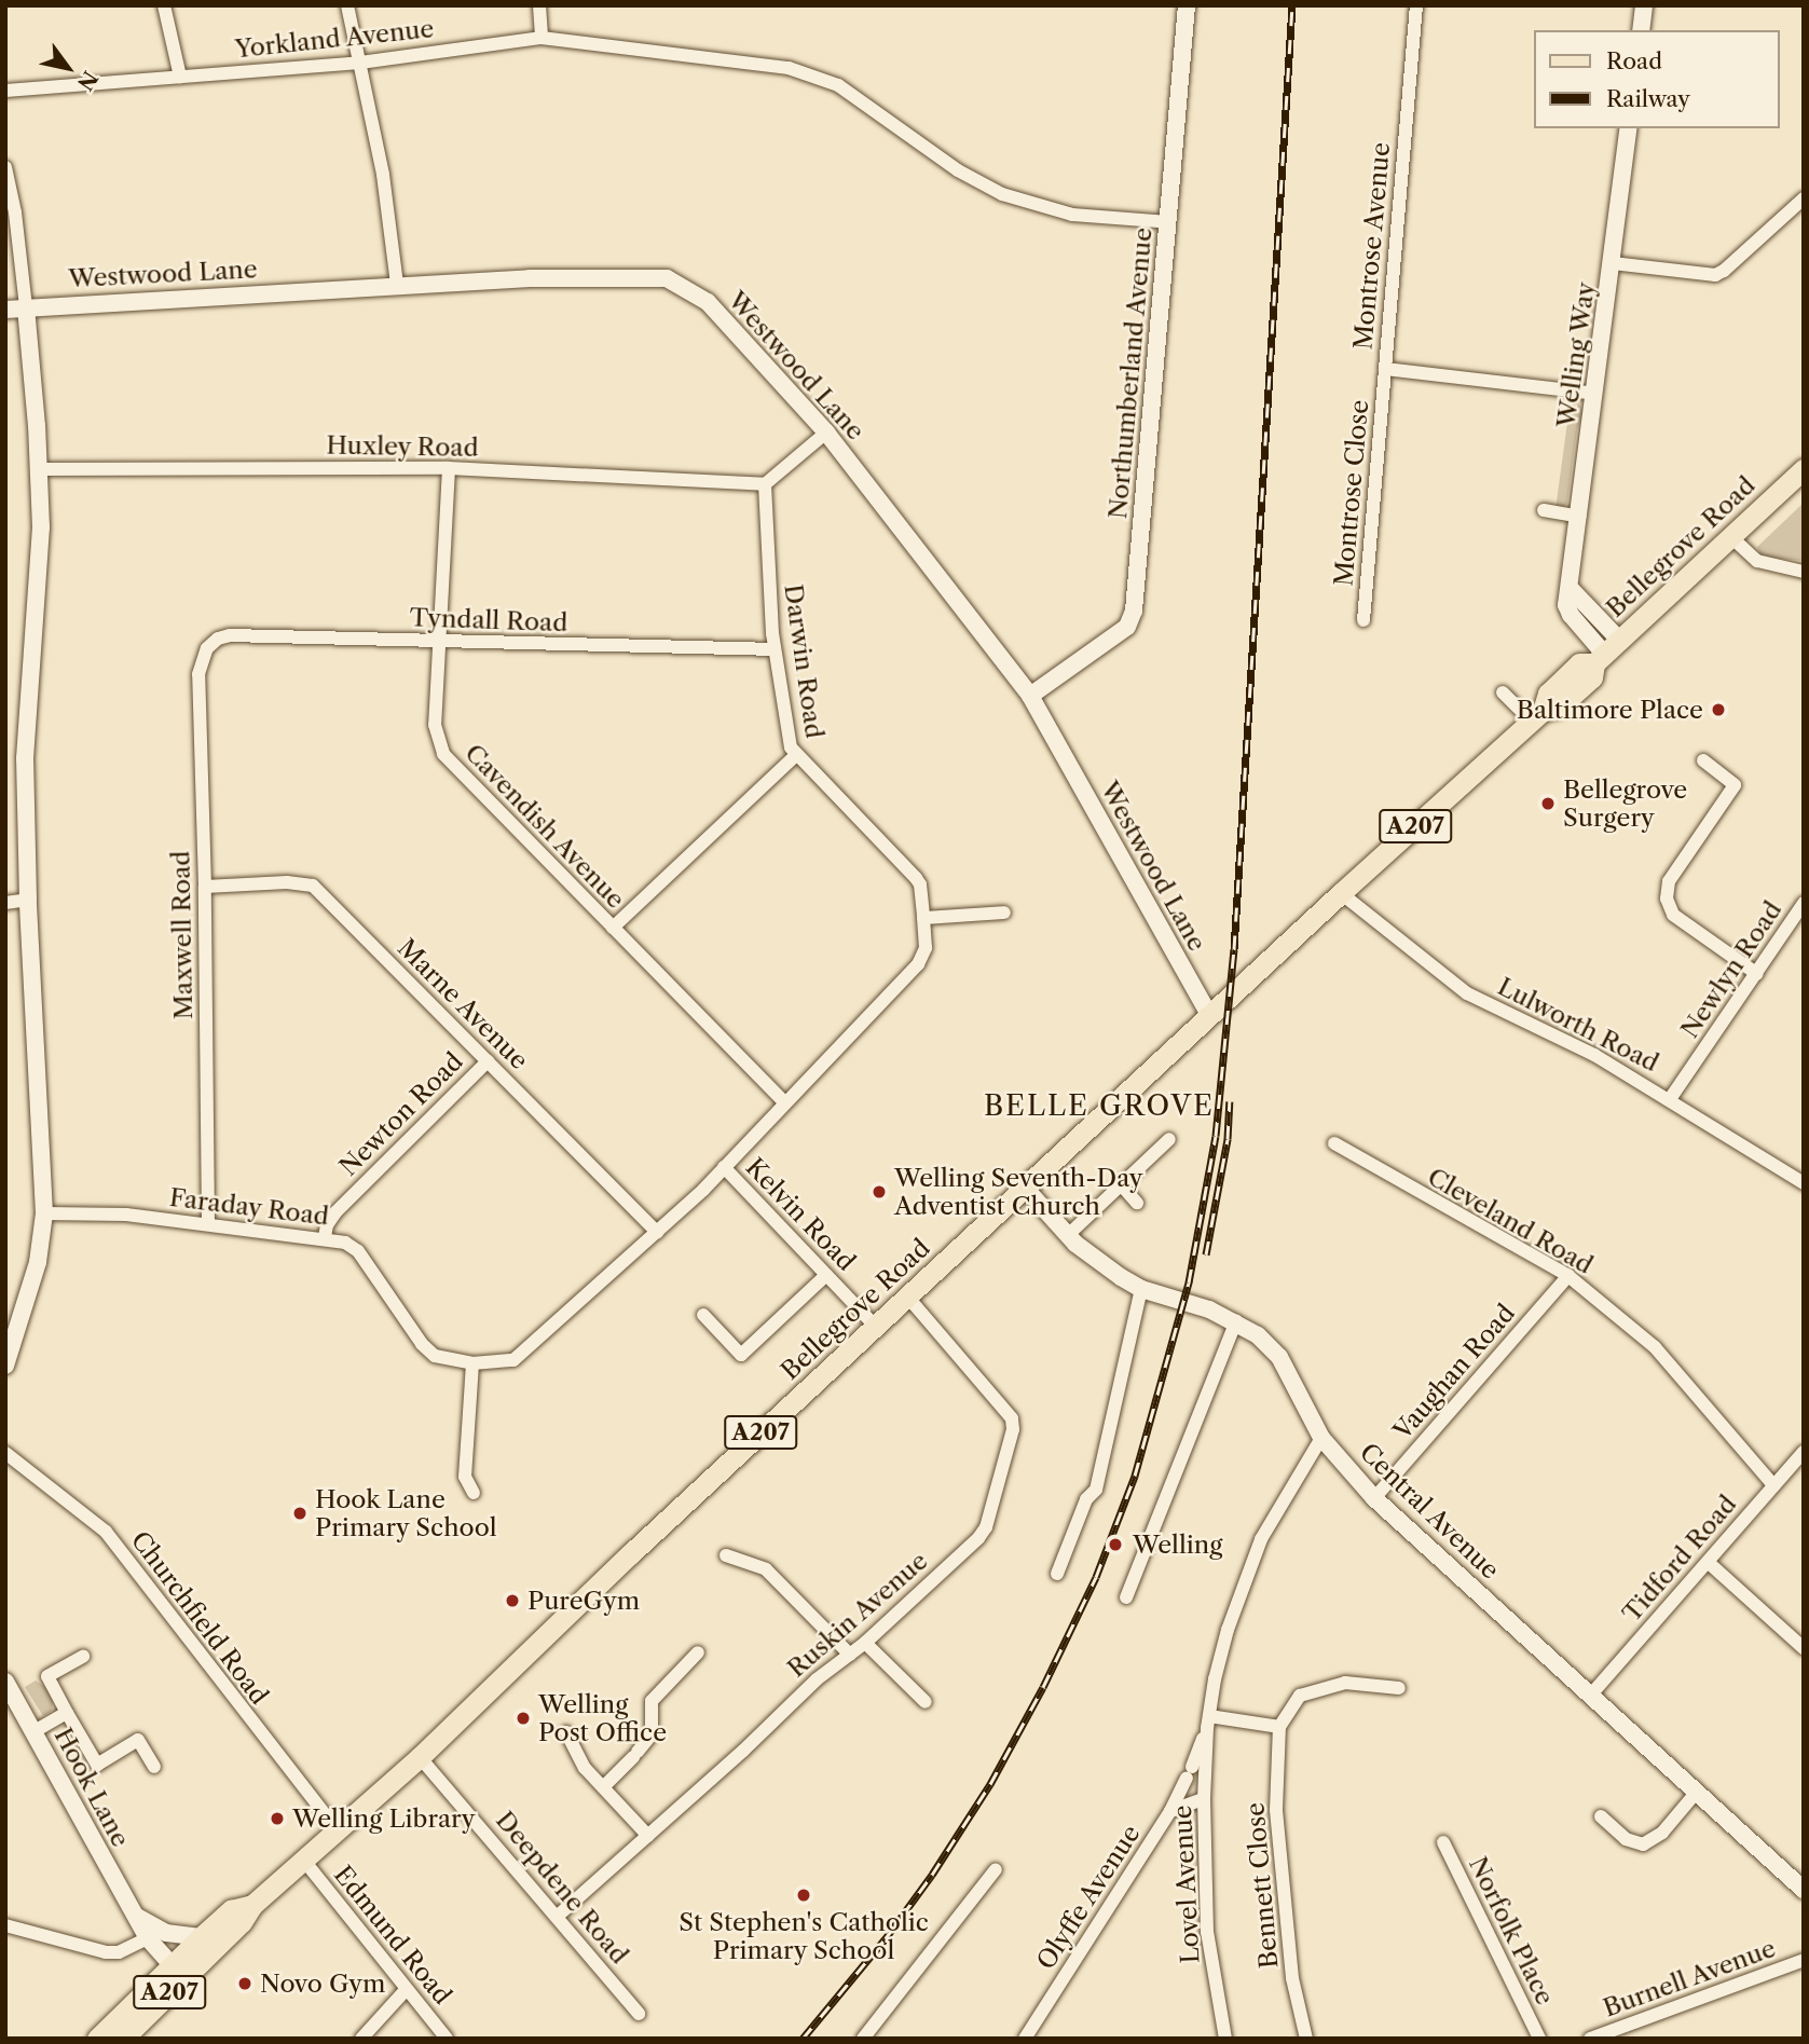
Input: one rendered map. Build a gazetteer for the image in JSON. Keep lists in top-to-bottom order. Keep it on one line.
{"streets":{"main road":["Bellegrove Road","A207"],"street":["Yorkland Avenue","Montrose Avenue","Westwood Lane","Welling Way","Northumberland Avenue","Huxley Road","Montrose Close","Tyndall Road","Darwin Road","Cavendish Avenue","Maxwell Road","Newlyn Road","Marne Avenue","Lulworth Road","Newton Road","Faraday Road","Kelvin Road","Cleveland Road","Vaughan Road","Central Avenue","Tidford Road","Ruskin Avenue","Churchfield Road","Hook Lane","Lovel Avenue","Bennett Close","Deepdene Road","Olyffe Avenue","Norfolk Place","Edmund Road","Burnell Avenue"]},"crossings":[["Yorkland Avenue","Northumberland Avenue"],["Montrose Avenue","Welling Way"],["Montrose Avenue","Montrose Close"],["Westwood Lane","Northumberland Avenue"],["Westwood Lane","Bellegrove Road"],["Welling Way","Bellegrove Road"],["Huxley Road","Darwin Road"],["Huxley Road","Cavendish Avenue"],["Bellegrove Road","A207"],["Bellegrove Road","Lulworth Road"],["Bellegrove Road","Kelvin Road"],["Bellegrove Road","Central Avenue"],["Bellegrove Road","Ruskin Avenue"],["Bellegrove Road","Churchfield Road"],["Bellegrove Road","Deepdene Road"],["Bellegrove Road","Edmund Road"],["Tyndall Road","Darwin Road"],["Tyndall Road","Cavendish Avenue"],["Tyndall Road","Maxwell Road"],["Darwin Road","Cavendish Avenue"],["Darwin Road","Faraday Road"],["Darwin Road","Kelvin Road"],["A207","Hook Lane"],["Maxwell Road","Marne Avenue"],["Maxwell Road","Faraday Road"],["Newlyn Road","Lulworth Road"],["Marne Avenue","Newton Road"],["Marne Avenue","Faraday Road"],["Newton Road","Faraday Road"],["Faraday Road","Kelvin Road"],["Cleveland Road","Vaughan Road"],["Cleveland Road","Tidford Road"],["Vaughan Road","Central Avenue"],["Central Avenue","Tidford Road"],["Central Avenue","Lovel Avenue"],["Ruskin Avenue","Deepdene Road"],["Lovel Avenue","Olyffe Avenue"]],"districts":["BELLE GROVE"],"places":["Baltimore Place","Bellegrove Surgery","Welling Seventh-Day Adventist Church","Hook Lane Primary School","Welling","PureGym","Welling Post Office","Welling Library","St Stephen's Catholic Primary School","Novo Gym"],"legend":["Road","Railway"],"north":"bottom right"}
